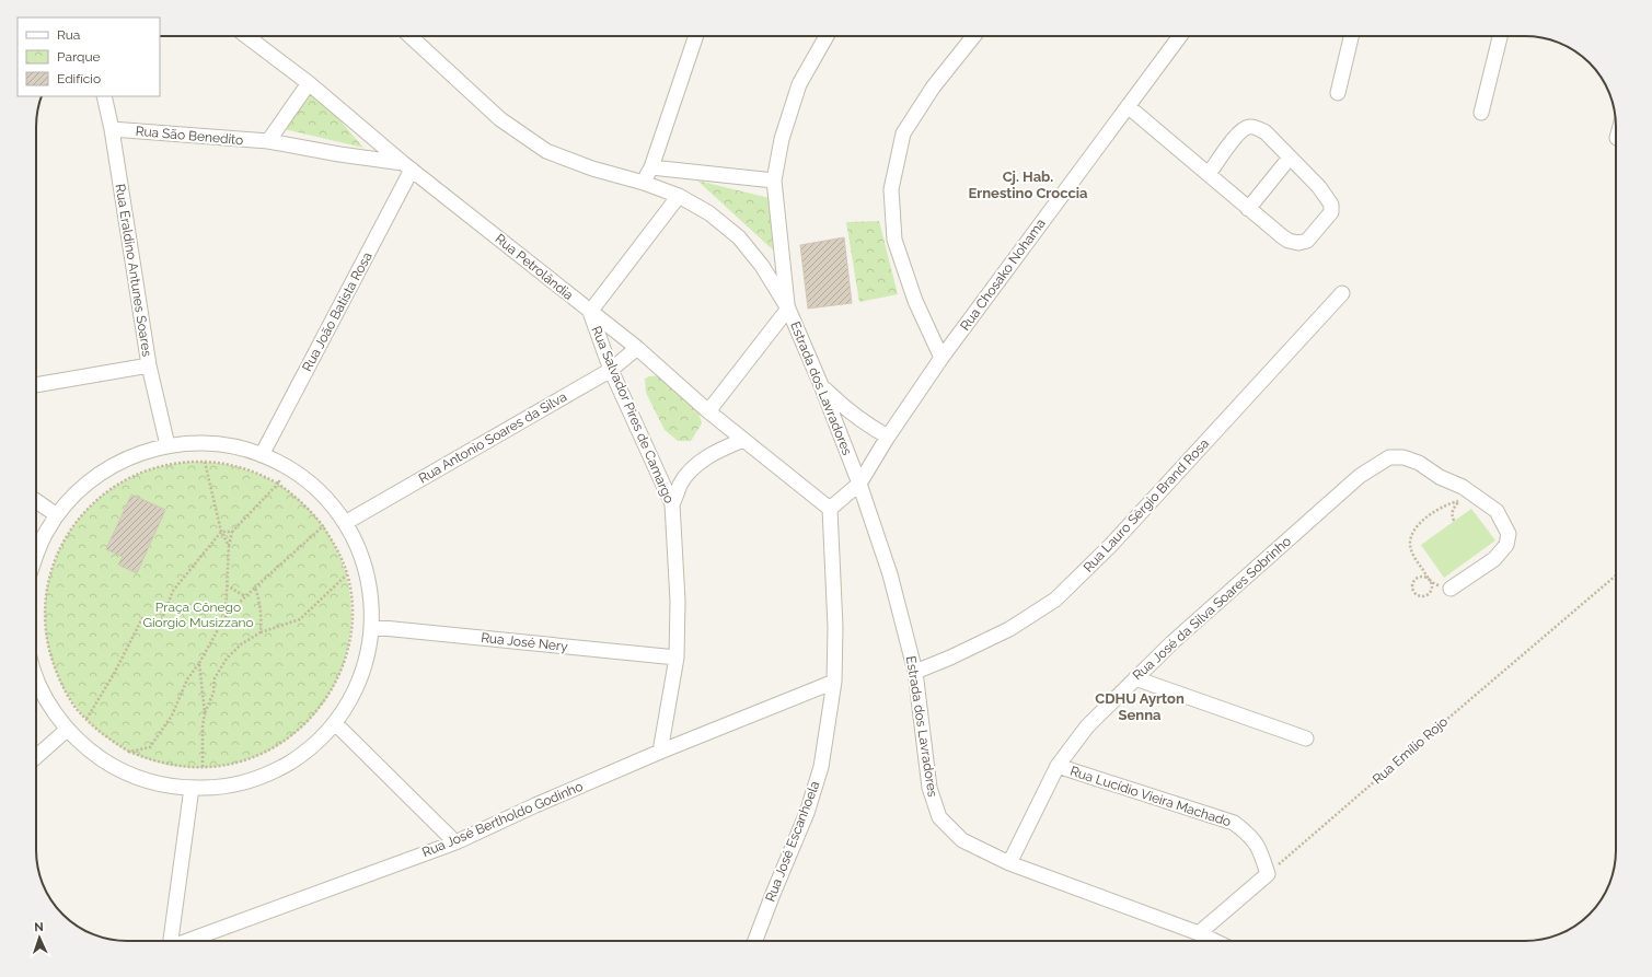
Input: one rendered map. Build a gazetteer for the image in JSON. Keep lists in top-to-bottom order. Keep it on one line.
{"streets":{"street":["Rua São Benedito","Rua Petrolândia","Rua Eraldino Antunes Soares","Rua Chosako Nohama","Rua João Batista Rosa","Estrada dos Lavradores","Rua Salvador Pires de Camargo","Rua Antonio Soares da Silva","Rua Lauro Sérgio Brand Rosa","Rua José da Silva Soares Sobrinho","Rua José Nery","Rua Lucídio Vieira Machado","Rua José Bertholdo Godinho","Rua José Escanhoela"],"path":["Rua Emílio Rojo"]},"crossings":[["Rua São Benedito","Rua Petrolândia"],["Rua São Benedito","Rua Eraldino Antunes Soares"],["Rua São Benedito","Rua João Batista Rosa"],["Rua Petrolândia","Rua Chosako Nohama"],["Rua Petrolândia","Rua João Batista Rosa"],["Rua Petrolândia","Rua Salvador Pires de Camargo"],["Rua Petrolândia","Rua Antonio Soares da Silva"],["Rua Petrolândia","Rua José Escanhoela"],["Rua Chosako Nohama","Estrada dos Lavradores"],["Rua Chosako Nohama","Rua José Escanhoela"],["Estrada dos Lavradores","Rua Lauro Sérgio Brand Rosa"],["Estrada dos Lavradores","Rua José da Silva Soares Sobrinho"],["Rua Salvador Pires de Camargo","Rua Antonio Soares da Silva"],["Rua Salvador Pires de Camargo","Rua José Nery"],["Rua Salvador Pires de Camargo","Rua José Bertholdo Godinho"],["Rua José da Silva Soares Sobrinho","Rua Lucídio Vieira Machado"],["Rua Emílio Rojo","Rua Lucídio Vieira Machado"],["Rua José Bertholdo Godinho","Rua José Escanhoela"]],"districts":["Cj. Hab. Ernestino Croccia","CDHU Ayrton Senna"],"parks":["Praça Cônego Giorgio Musizzano"],"legend":["Rua","Parque","Edifício"],"north":"top"}
